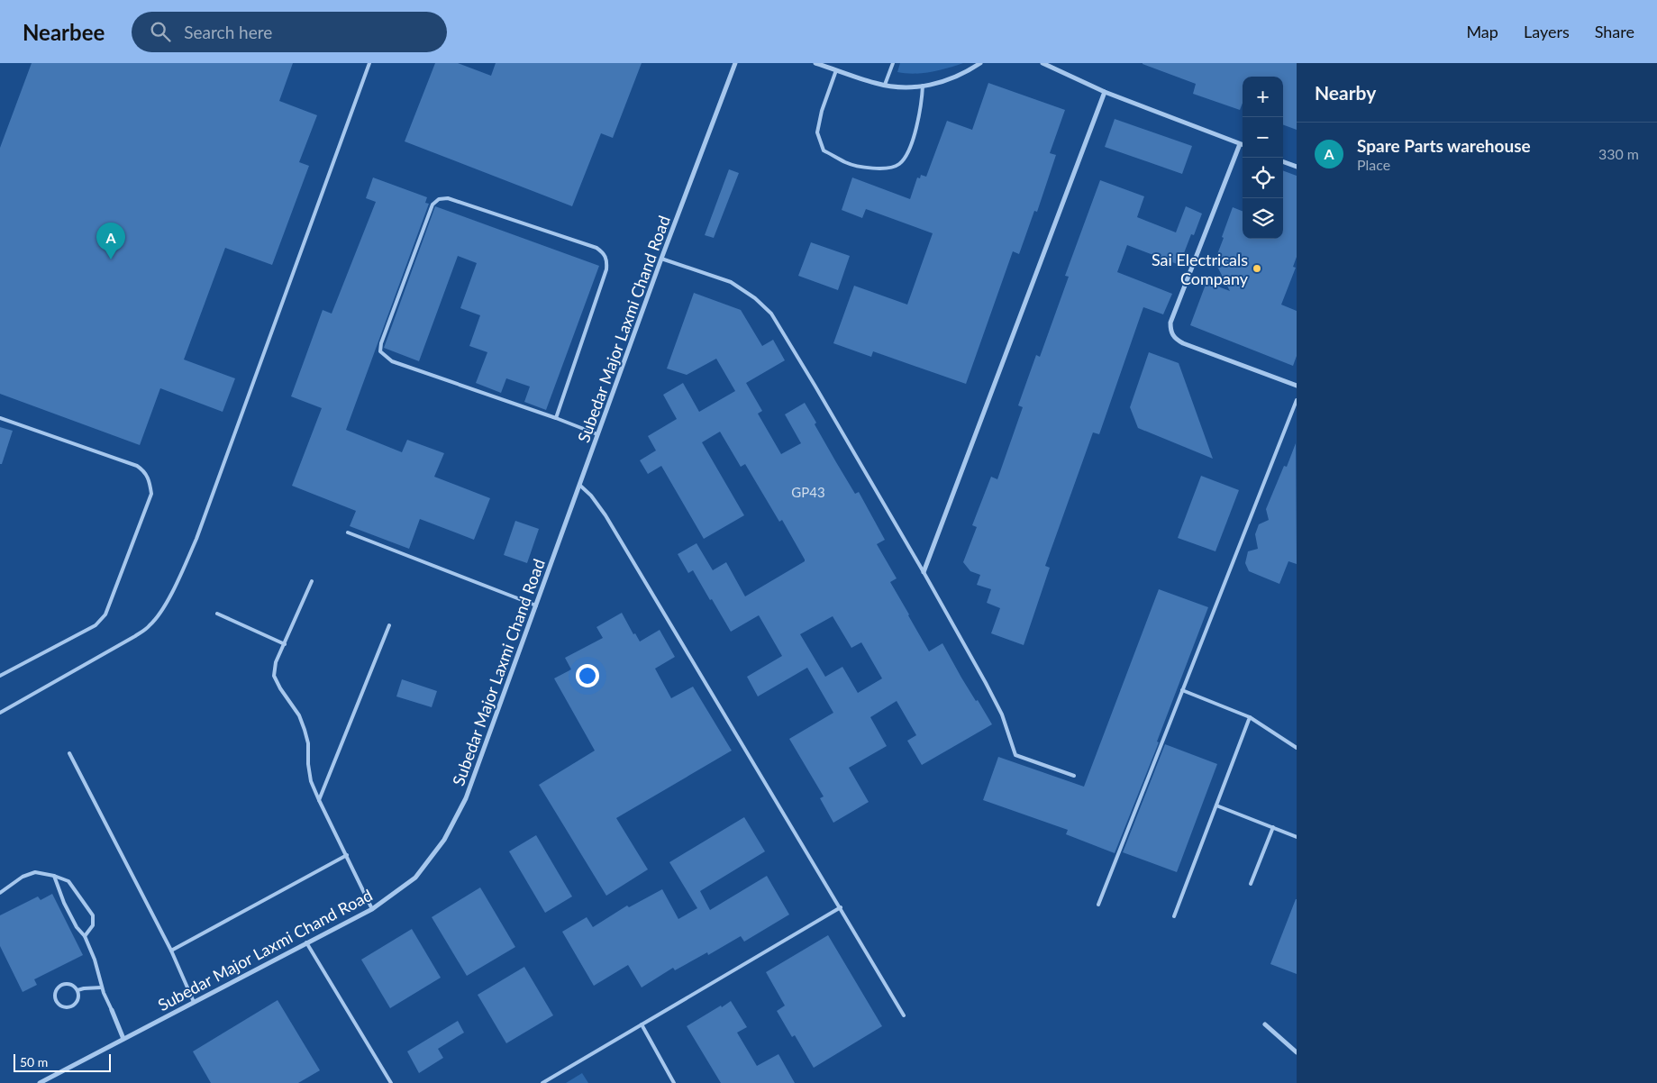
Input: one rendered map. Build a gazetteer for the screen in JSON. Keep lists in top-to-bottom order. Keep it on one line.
{"streets":{"street":["Subedar Major Laxmi Chand Road"]},"places":["Sai Electricals Company"],"house_numbers":["GP43"],"scale_bar":"50 m","page":{"header":"Nearbee","search":"Search here","nav":["Map","Layers","Share"],"heading":"Nearby","map_buttons":["+","−"],"list":[{"mark":"A","name":"Spare Parts warehouse","note":"Place","value":"330 m"}],"pins":"A","scale":"50 m"}}
